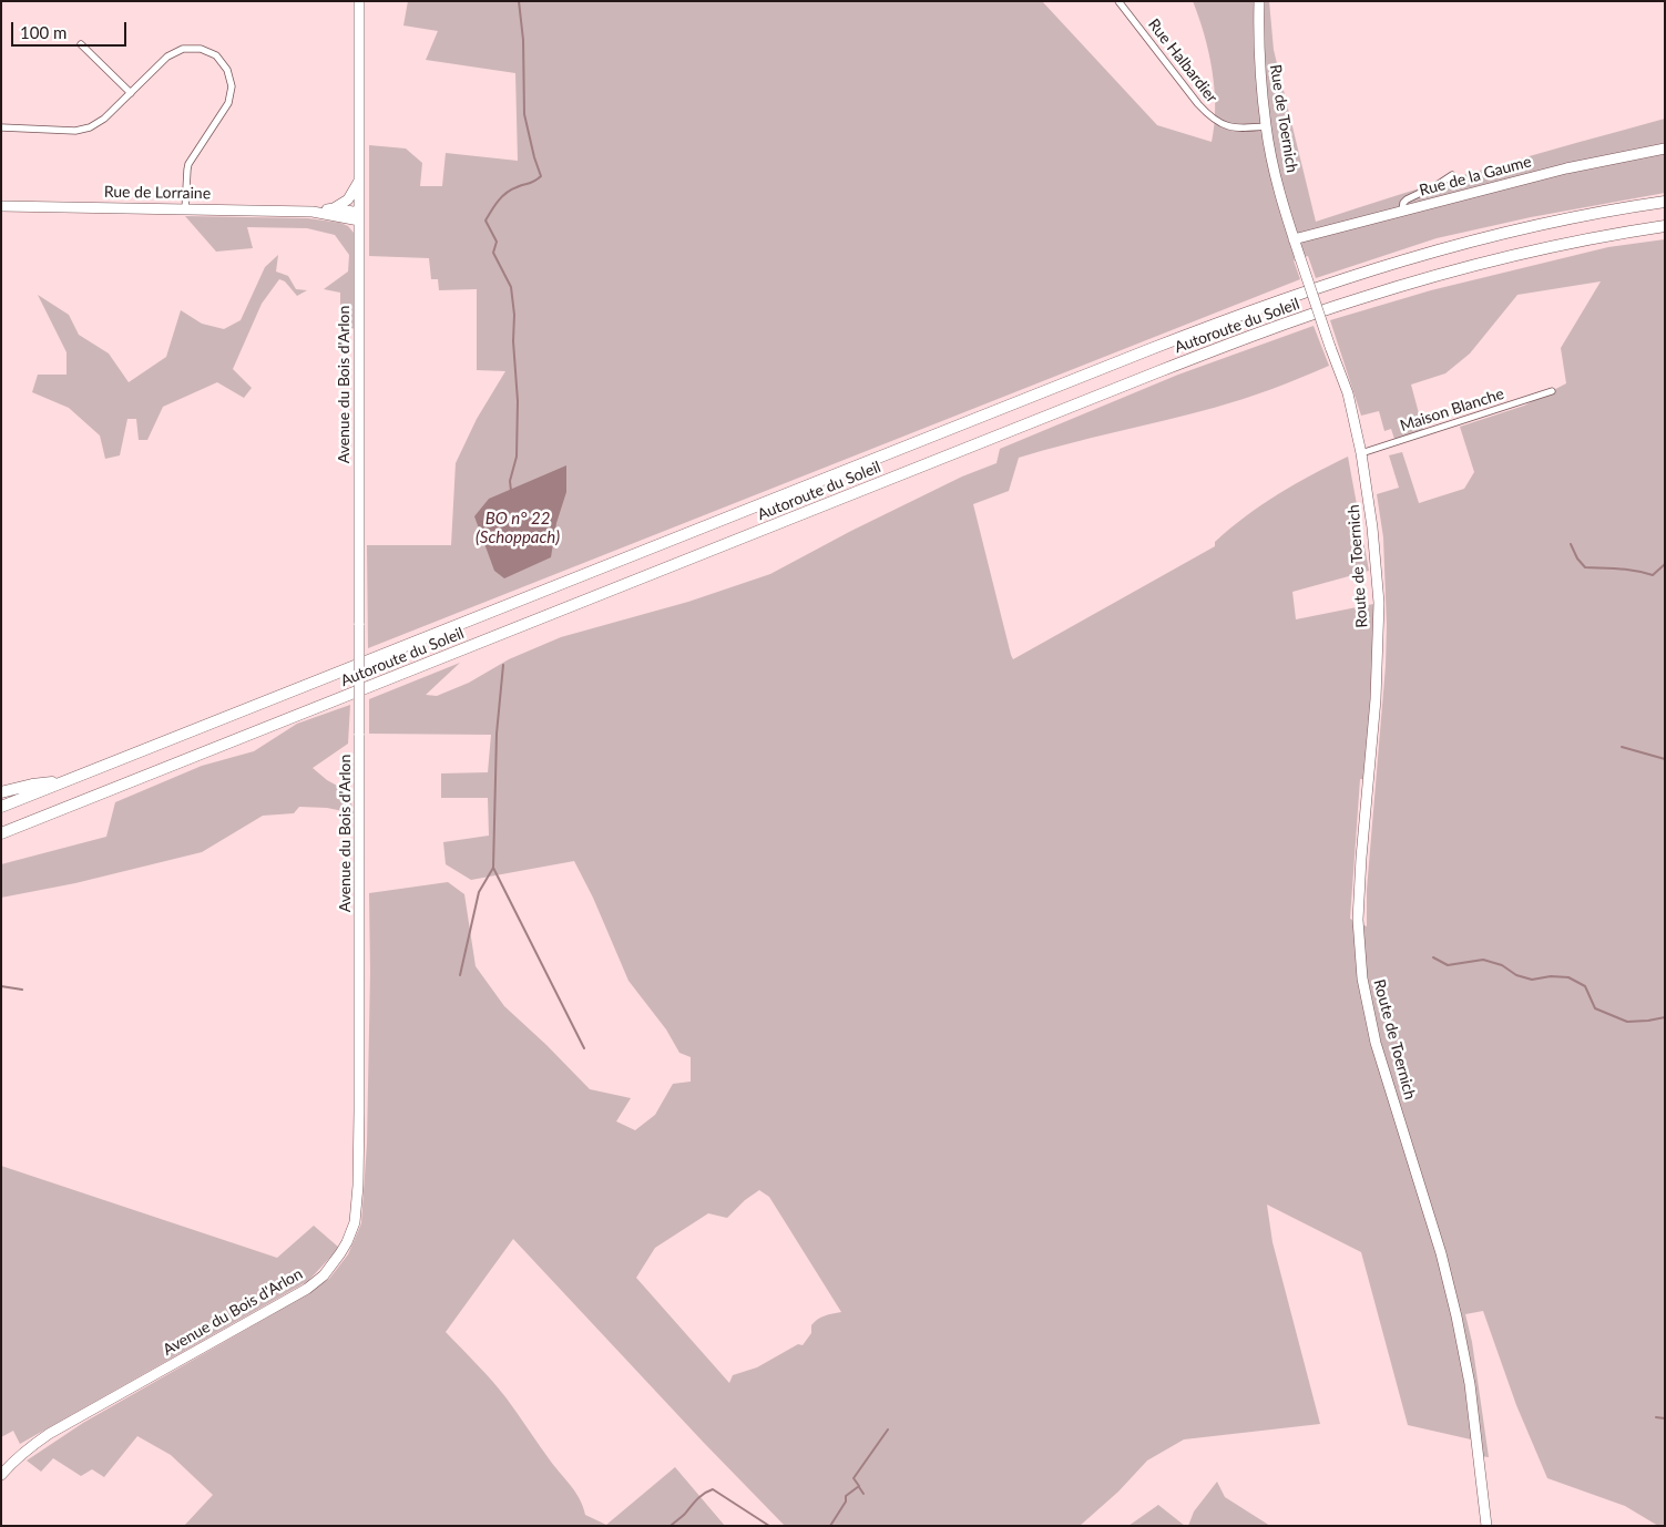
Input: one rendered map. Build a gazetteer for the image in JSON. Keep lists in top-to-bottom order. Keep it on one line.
{"streets":{"highway":["Autoroute du Soleil"],"main road":["Rue de Toernich","Rue de la Gaume","Rue de Lorraine","Avenue du Bois d'Arlon","Route de Toernich"],"street":["Rue Halbardier","Maison Blanche"]},"crossings":[["Rue Halbardier","Rue de Toernich"],["Rue de Toernich","Rue de la Gaume"],["Rue de Lorraine","Avenue du Bois d'Arlon"],["Maison Blanche","Route de Toernich"]],"water":["BO n° 22 (Schoppach)"],"scale_bar":"100 m"}
